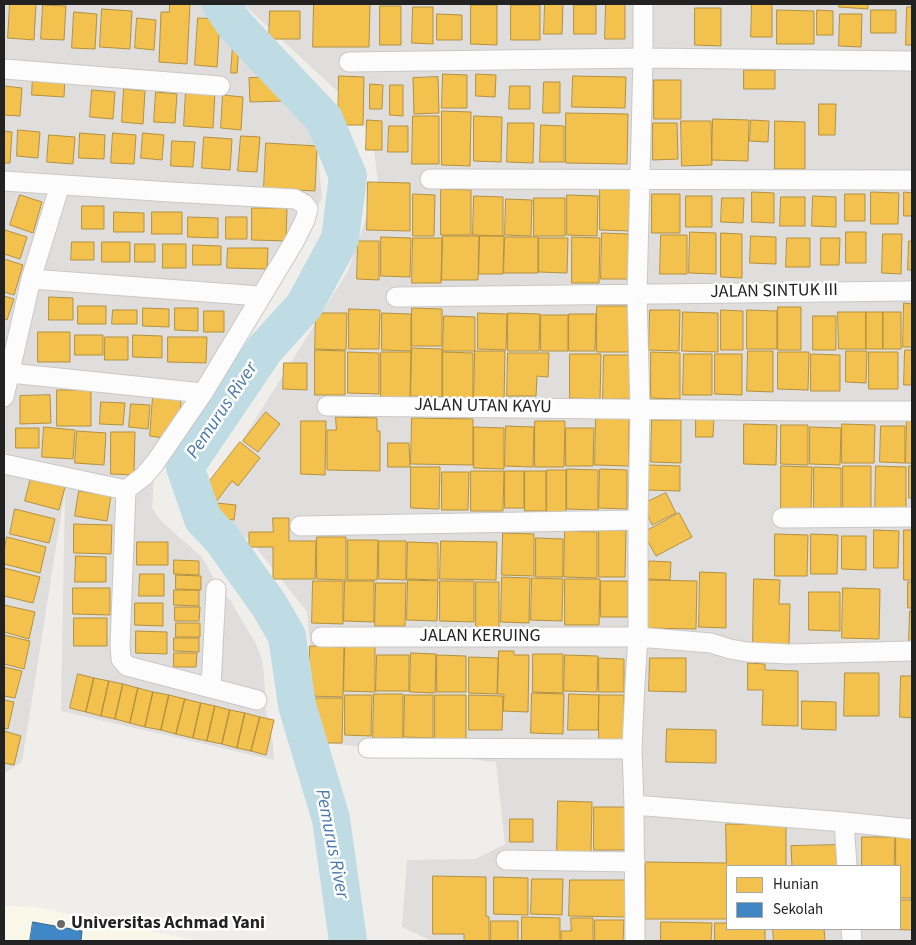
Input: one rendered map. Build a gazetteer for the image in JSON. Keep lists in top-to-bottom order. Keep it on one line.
{"streets":{"street":["JALAN SINTUK III","JALAN UTAN KAYU","JALAN KERUING"]},"water":["Pemurus River"],"places":["Universitas Achmad Yani"],"legend":["Hunian","Sekolah"]}
